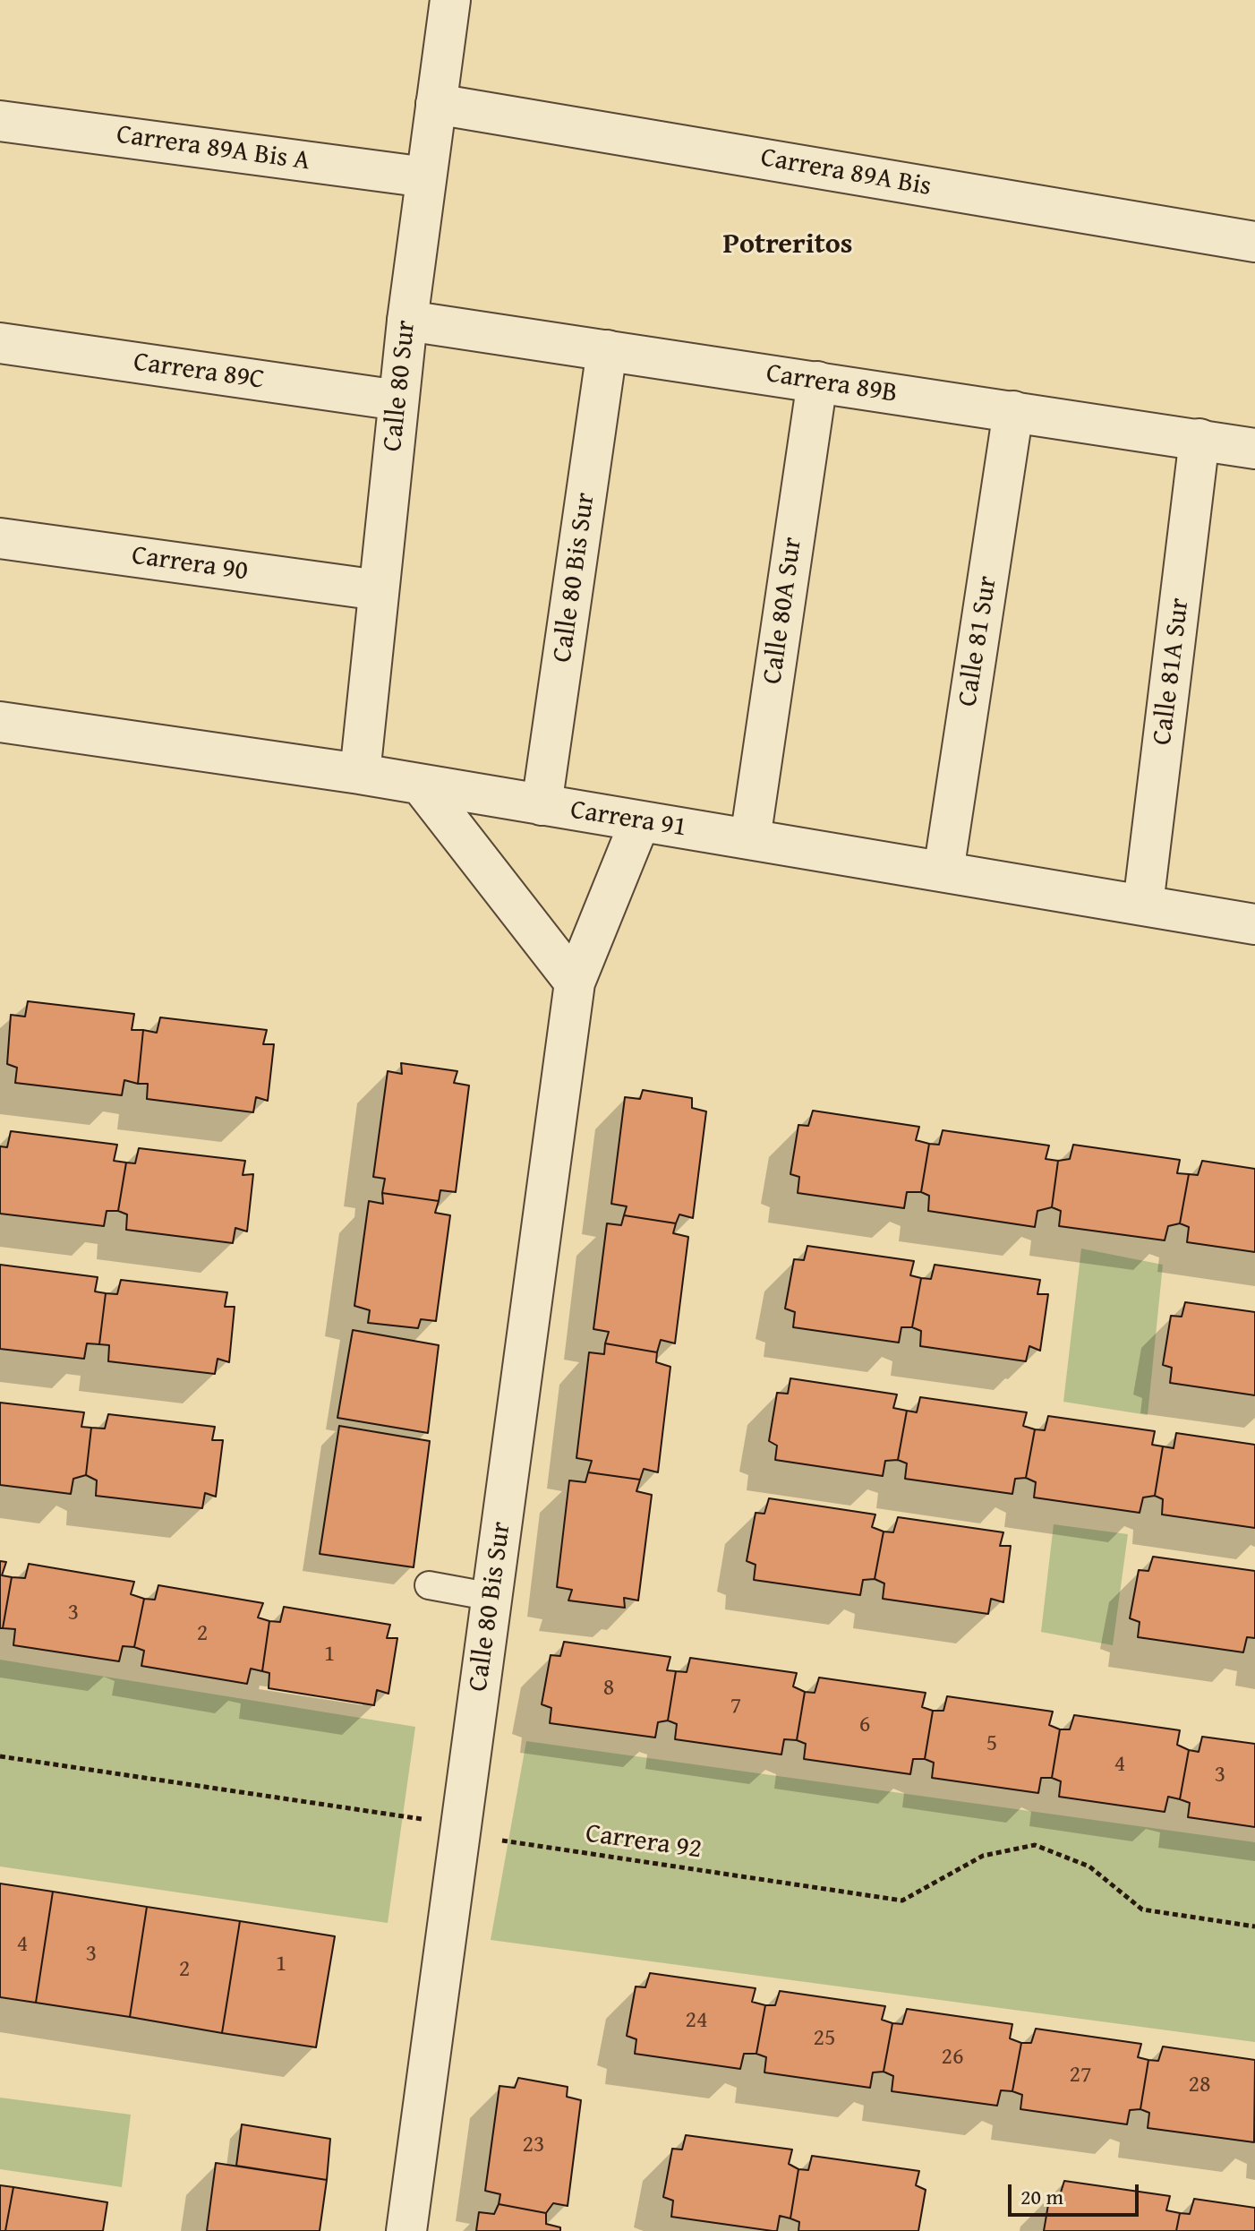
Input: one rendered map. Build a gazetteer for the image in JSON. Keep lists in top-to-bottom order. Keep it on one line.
{"streets":{"street":["Carrera 89A Bis A","Carrera 89A Bis","Carrera 89C","Carrera 89B","Calle 80 Sur","Carrera 90","Calle 80 Bis Sur","Calle 80A Sur","Calle 81 Sur","Calle 81A Sur","Carrera 91"],"path":["Carrera 92"]},"crossings":[["Carrera 89A Bis A","Calle 80 Sur"],["Carrera 89A Bis","Calle 80 Sur"],["Carrera 89C","Calle 80 Sur"],["Carrera 89B","Calle 80 Sur"],["Carrera 89B","Calle 80 Bis Sur"],["Carrera 89B","Calle 80A Sur"],["Carrera 89B","Calle 81 Sur"],["Carrera 89B","Calle 81A Sur"],["Calle 80 Sur","Carrera 90"],["Calle 80 Sur","Carrera 91"],["Calle 80 Bis Sur","Carrera 91"],["Calle 80 Bis Sur","Carrera 92"],["Calle 80A Sur","Carrera 91"],["Calle 81 Sur","Carrera 91"],["Calle 81A Sur","Carrera 91"]],"districts":["Potreritos"],"house_numbers":["3","2","1","8","7","6","5","4","3","4","3","1","2","24","25","26","27","28","23"],"scale_bar":"20 m"}
